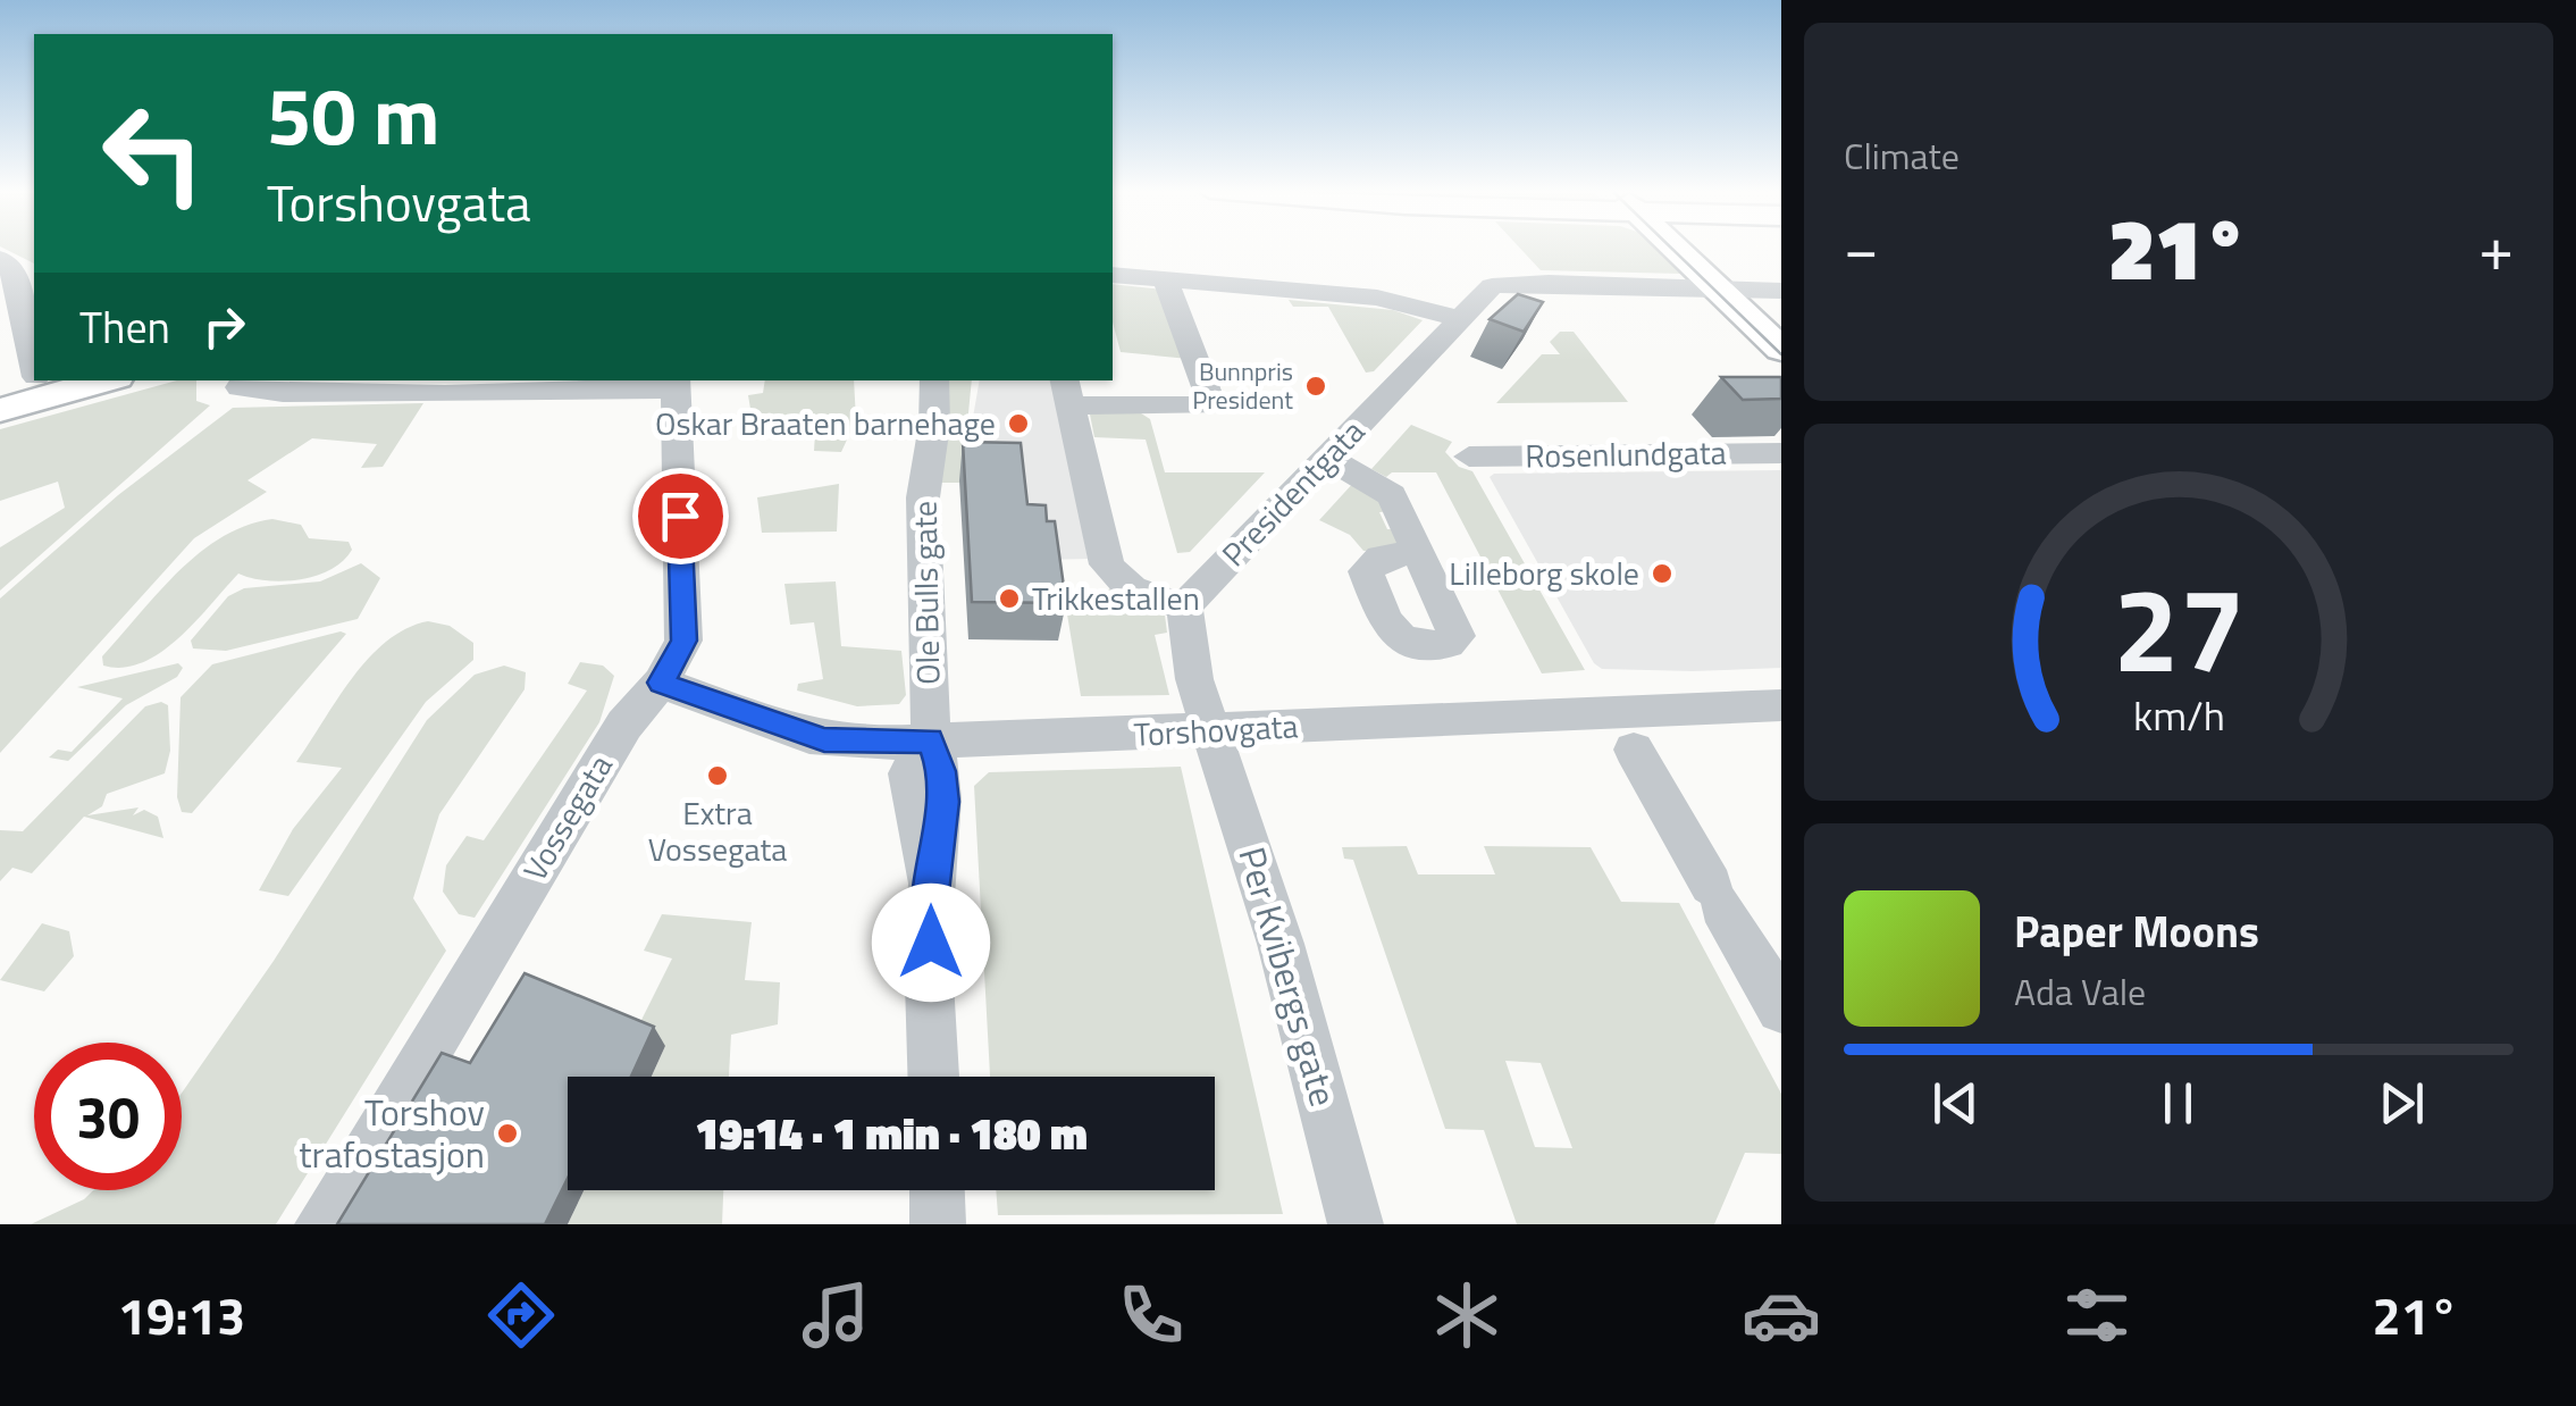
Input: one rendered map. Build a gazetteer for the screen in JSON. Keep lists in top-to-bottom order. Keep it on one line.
{"streets":{"street":["Rosenlundgata","Presidentgata","Ole Bulls gate","Torshovgata","Vossegata","Per Kvibergs gate"]},"crossings":[["Ole Bulls gate","Torshovgata"],["Torshovgata","Vossegata"],["Torshovgata","Per Kvibergs gate"]],"places":["Bunnpris President","Oskar Braaten barnehage","Lilleborg skole","Trikkestallen","Extra Vossegata","Torshov trafostasjon"],"page":{"tile":"Climate","turn":["50 m","Torshovgata"],"heat":["−","21°","+"],"then":"Then","song":["Paper Moons","Ada Vale"],"limit":"30","trip":"19:14 · 1 min · 180 m","tabs":["19:13","21°"],"gauge":["27","km/h"]}}
